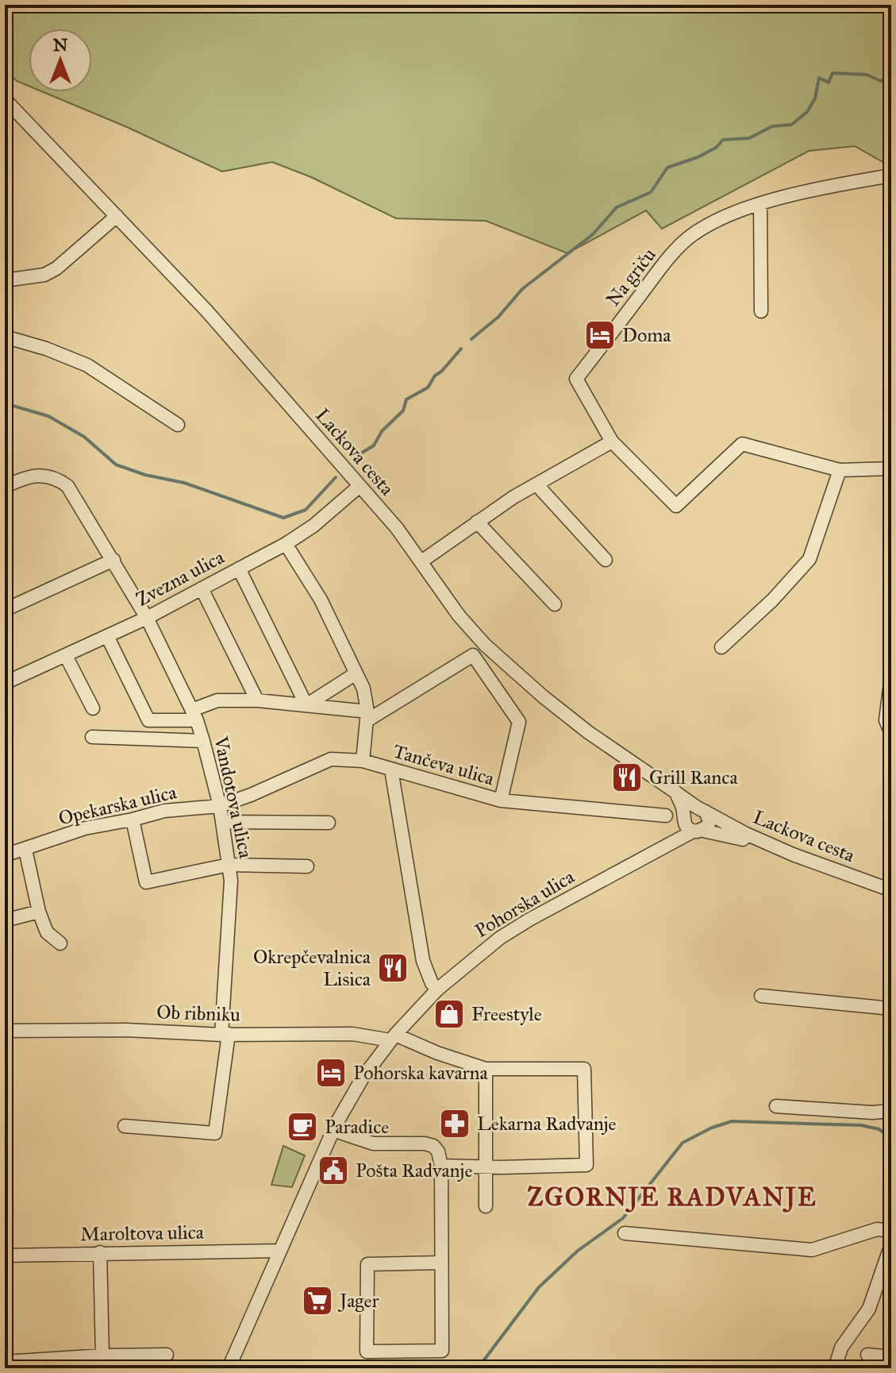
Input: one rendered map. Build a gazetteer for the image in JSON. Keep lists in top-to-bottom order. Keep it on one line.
{"streets":{"street":["Na griču","Lackova cesta","Zvezna ulica","Tančeva ulica","Vandotova ulica","Opekarska ulica","Pohorska ulica","Ob ribniku","Maroltova ulica"]},"crossings":[["Lackova cesta","Zvezna ulica"],["Zvezna ulica","Vandotova ulica"],["Tančeva ulica","Vandotova ulica"],["Tančeva ulica","Opekarska ulica"],["Vandotova ulica","Opekarska ulica"],["Vandotova ulica","Ob ribniku"],["Pohorska ulica","Ob ribniku"],["Pohorska ulica","Maroltova ulica"]],"districts":["ZGORNJE RADVANJE"],"places":{"hotel":["Doma","Pohorska kavarna"],"restaurant":["Grill Ranca","Okrepčevalnica Lisica"],"shop":["Freestyle"],"pharmacy":["Lekarna Radvanje"],"cafe":["Paradice"],"public building":["Pošta Radvanje"],"supermarket":["Jager"]},"north":"top"}
